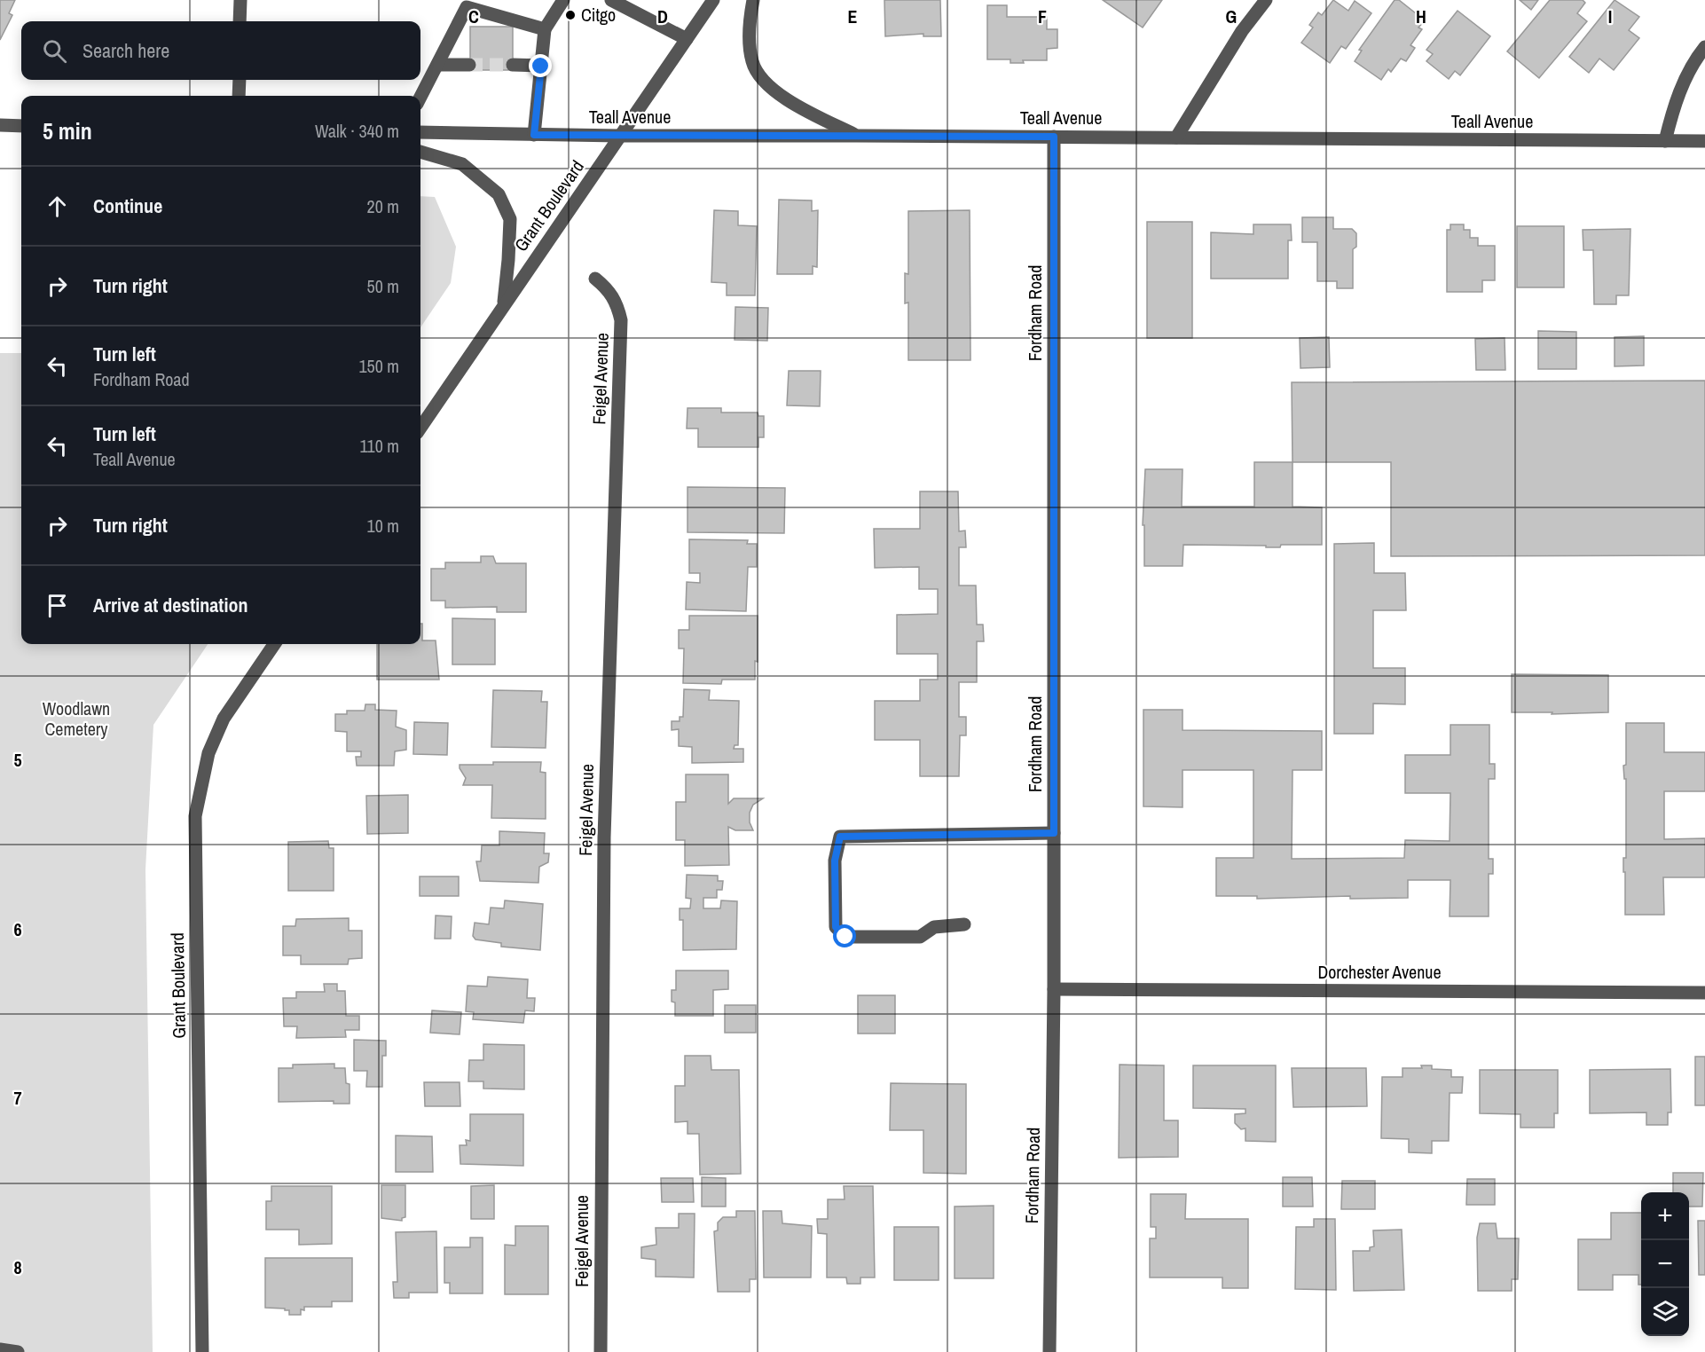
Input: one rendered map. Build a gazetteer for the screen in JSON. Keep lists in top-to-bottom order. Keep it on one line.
{"streets":{"street":["Teall Avenue","Grant Boulevard","Fordham Road","Feigel Avenue","Dorchester Avenue"]},"crossings":[["Teall Avenue","Grant Boulevard"],["Teall Avenue","Fordham Road"],["Fordham Road","Dorchester Avenue"]],"parks":["Woodlawn Cemetery"],"places":["Citgo"],"page":{"search":"Search here","heading":["5 min","Walk · 340 m"],"list":[["Continue","20 m"],["Turn right","50 m"],["Turn left","Fordham Road","150 m"],["Turn left","Teall Avenue","110 m"],["Turn right","10 m"],"Arrive at destination"],"map_buttons":["+","−"]},"grid":{"columns":["C","D","E","F","G","H","I"],"rows":["5","6","7","8"]}}
